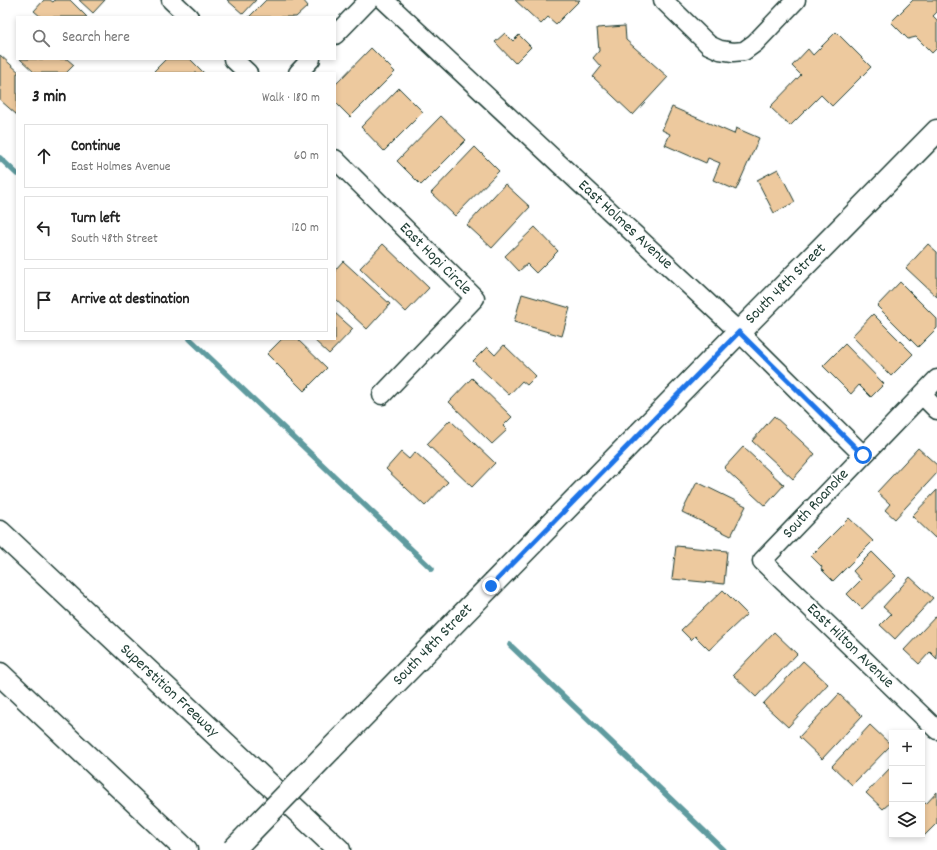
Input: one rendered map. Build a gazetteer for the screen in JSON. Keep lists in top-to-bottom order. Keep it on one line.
{"streets":{"main road":["South 48th Street","Superstition Freeway"],"street":["East Holmes Avenue","East Hopi Circle","South Roanoke","East Hilton Avenue"]},"crossings":[["East Holmes Avenue","South 48th Street"],["East Holmes Avenue","South Roanoke"],["South Roanoke","East Hilton Avenue"]],"page":{"search":"Search here","heading":["3 min","Walk · 180 m"],"list":[["Continue","East Holmes Avenue","60 m"],["Turn left","South 48th Street","120 m"],"Arrive at destination"],"map_buttons":["+","−"]}}
